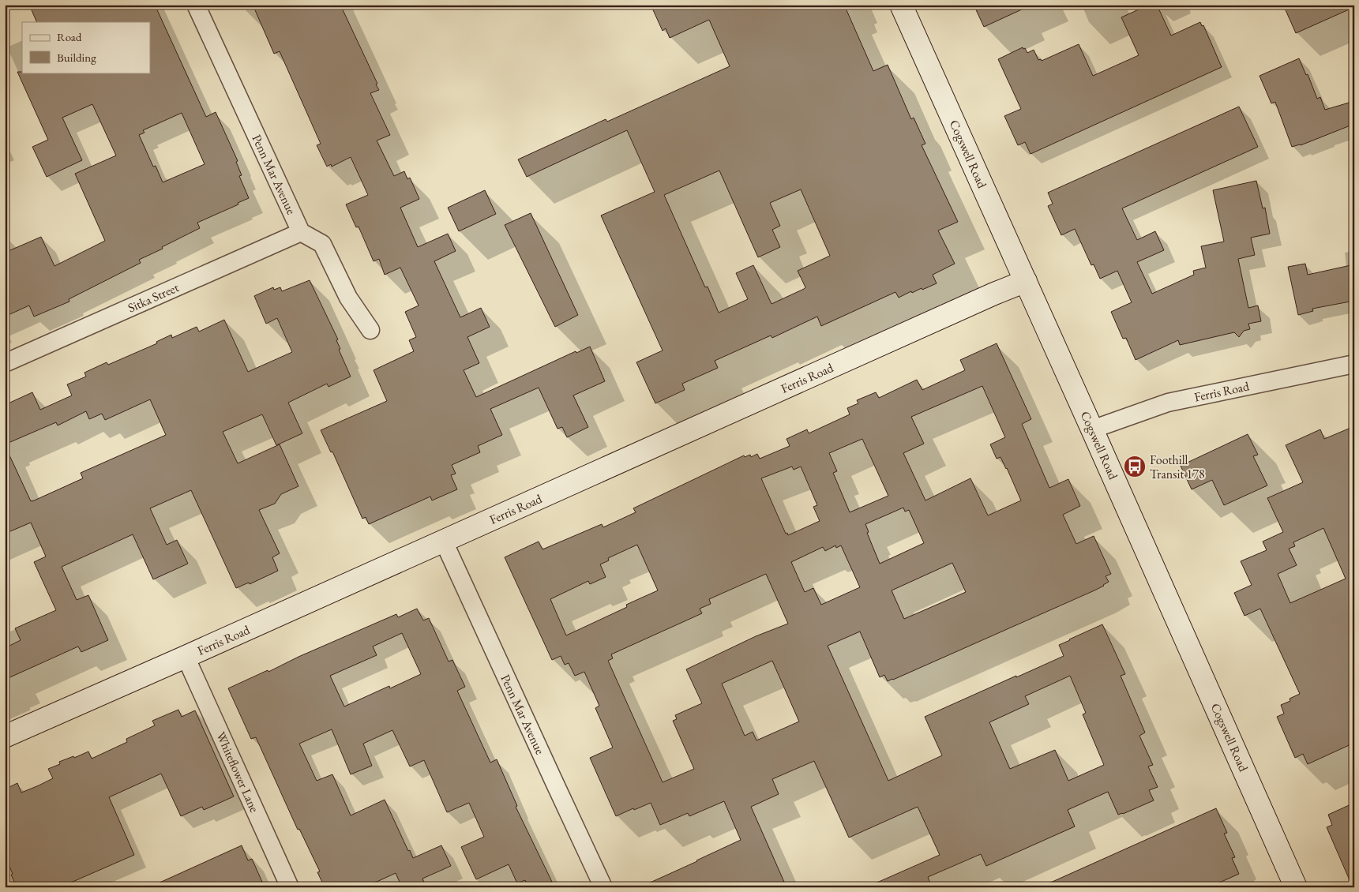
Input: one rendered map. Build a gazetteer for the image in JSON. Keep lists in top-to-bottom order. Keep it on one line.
{"streets":{"street":["Cogswell Road","Penn Mar Avenue","Sitka Street","Ferris Road","Whiteflower Lane"]},"crossings":[["Cogswell Road","Ferris Road"],["Penn Mar Avenue","Sitka Street"],["Penn Mar Avenue","Ferris Road"],["Ferris Road","Whiteflower Lane"]],"places":{"bus stop":["Foothill Transit 178"]},"legend":["Road","Building"]}
